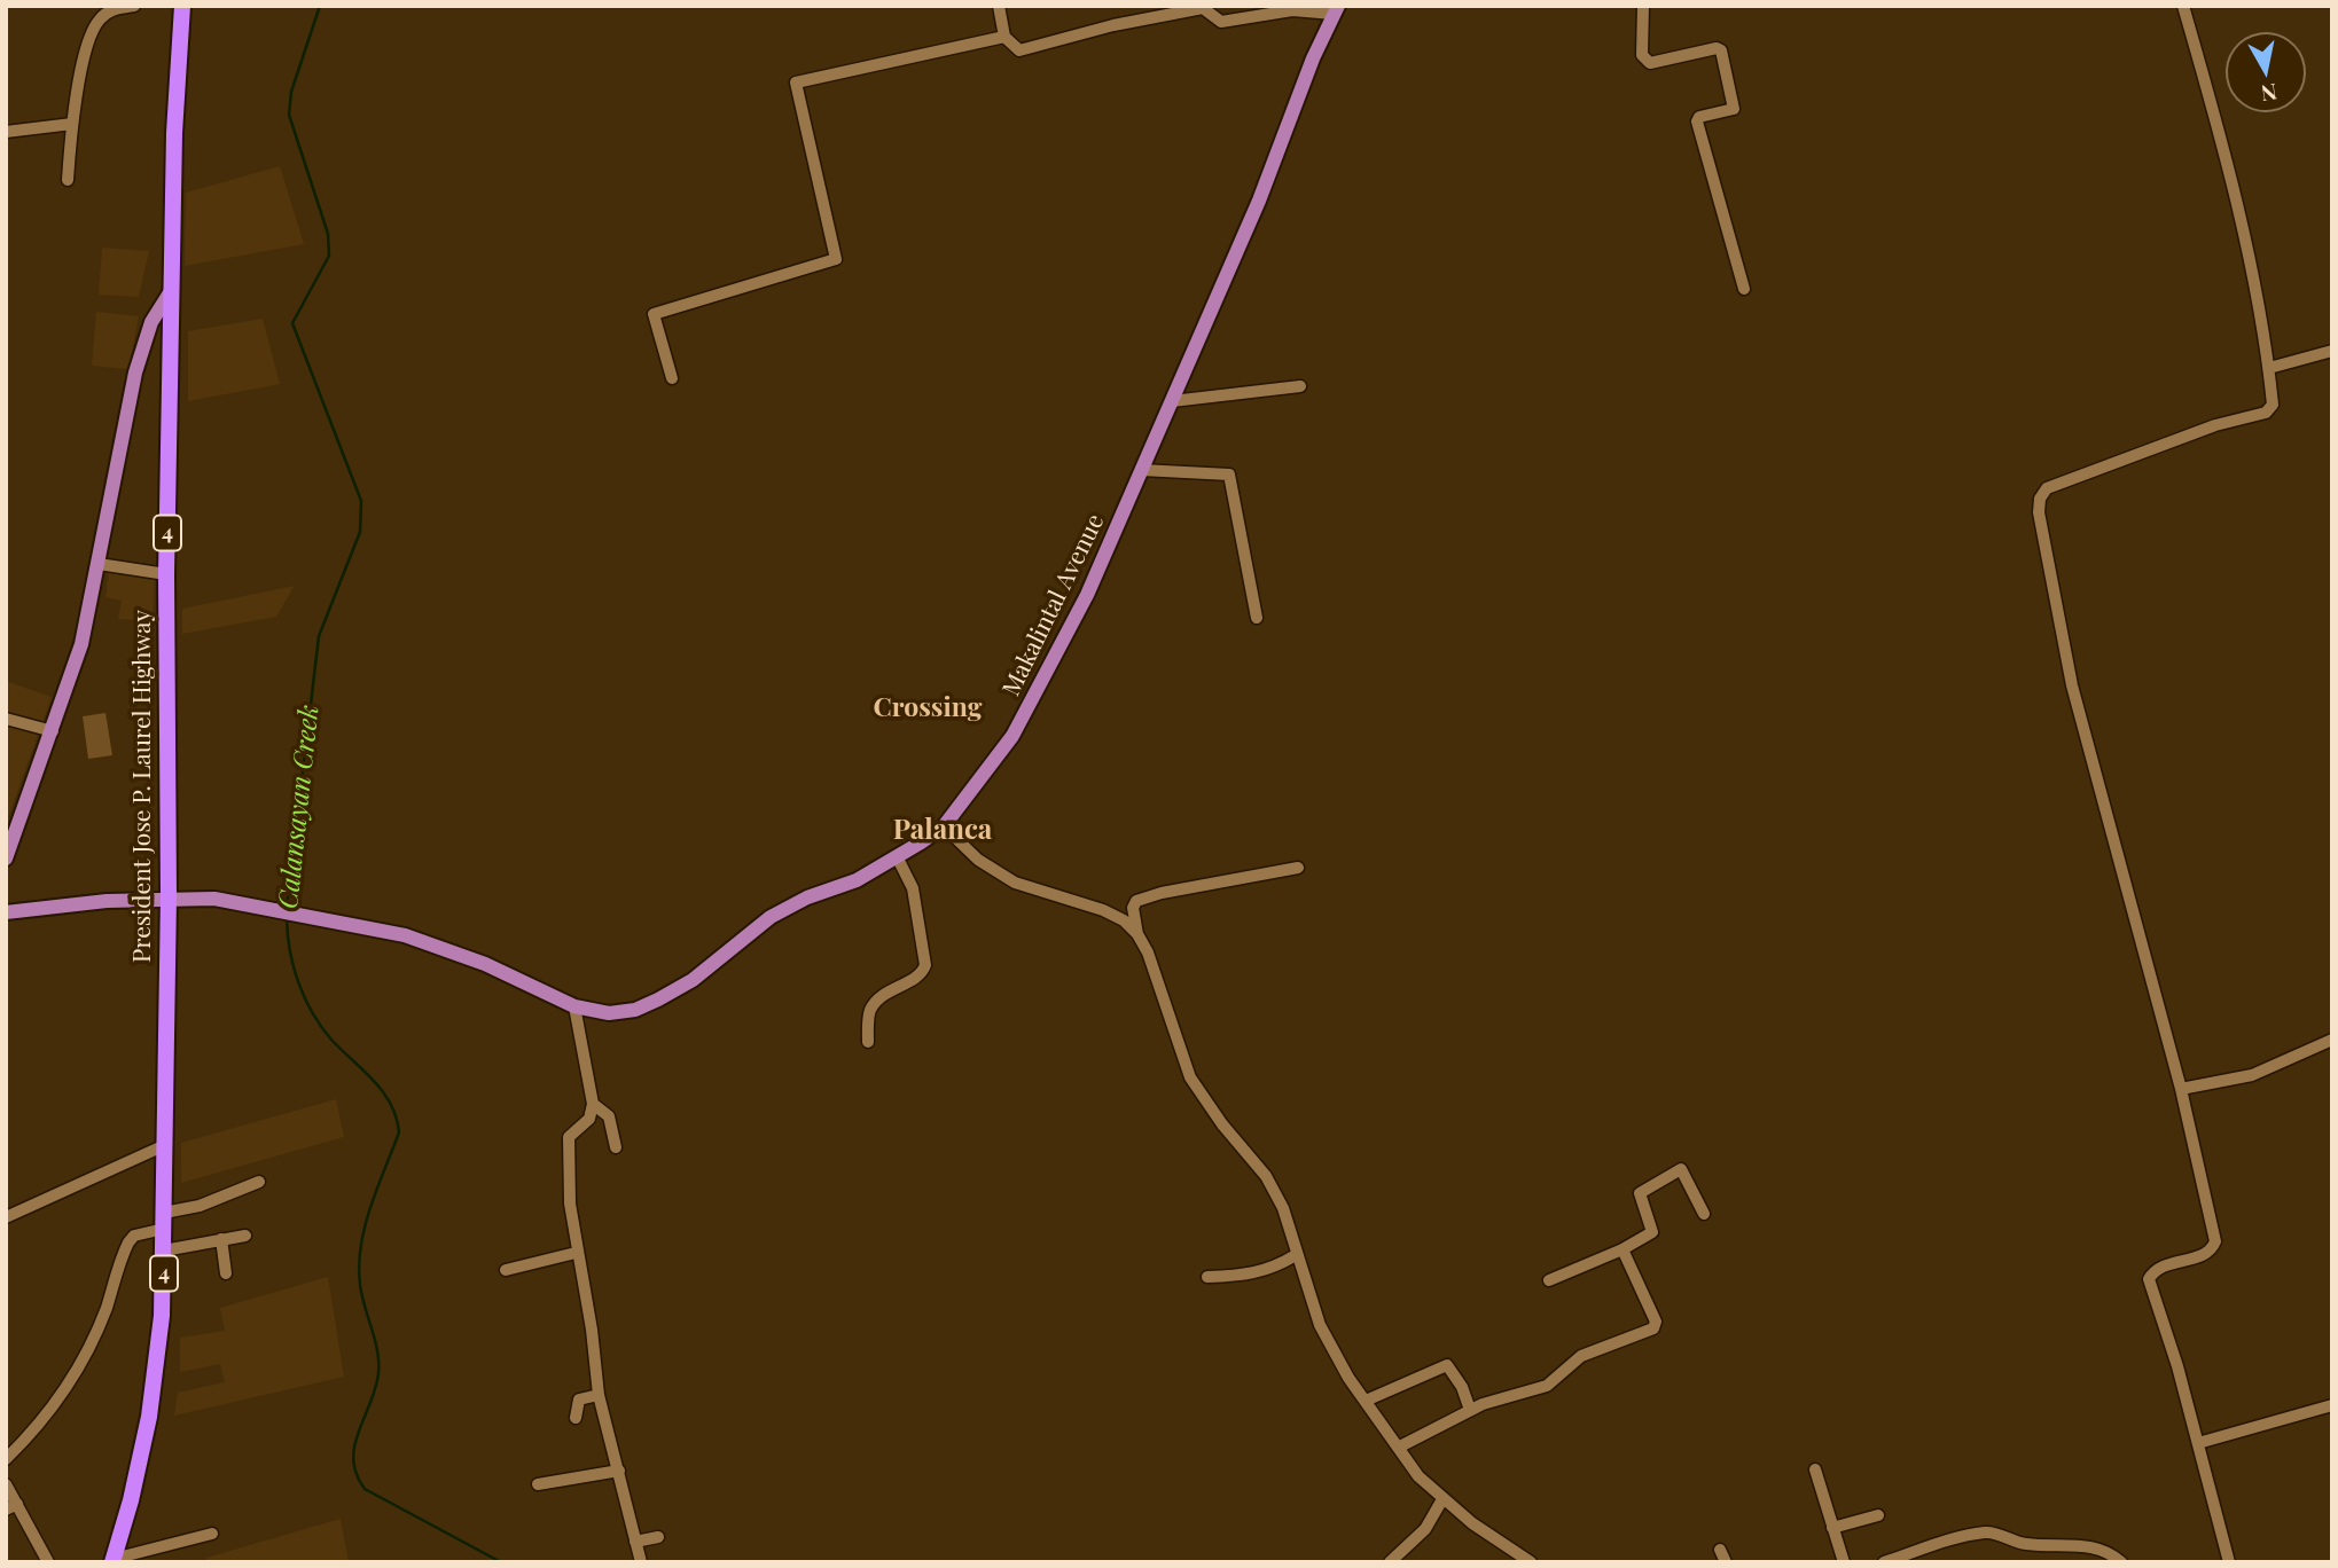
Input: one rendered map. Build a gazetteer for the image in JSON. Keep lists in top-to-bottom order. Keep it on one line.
{"streets":{"highway":["4","President Jose P. Laurel Highway"],"main road":["Makalintal Avenue"]},"crossings":[["Makalintal Avenue","President Jose P. Laurel Highway"]],"districts":["Crossing","Palanca"],"water":["Calansayan Creek"],"north":"bottom"}
